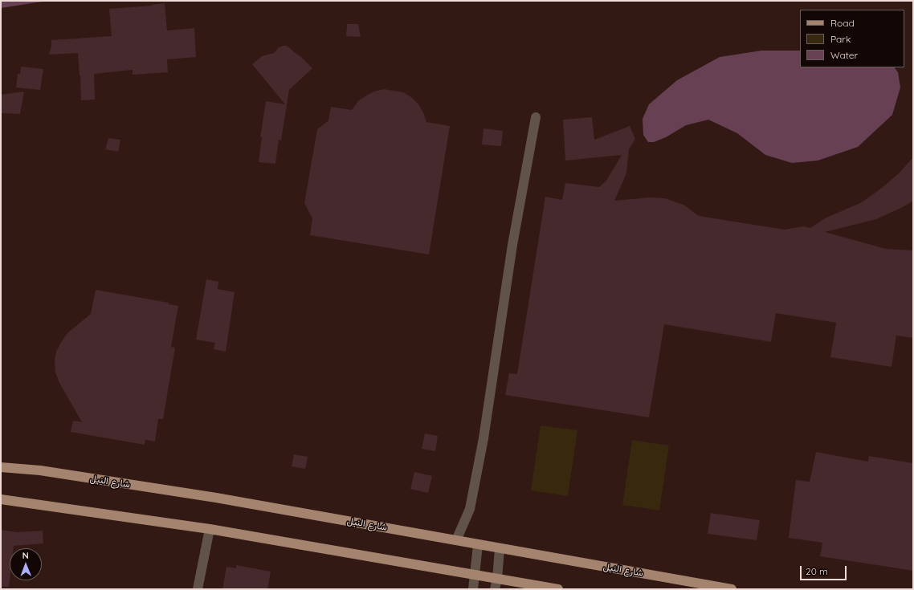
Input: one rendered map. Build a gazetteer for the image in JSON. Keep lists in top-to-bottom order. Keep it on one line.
{"streets":{"main road":["شارع النيل"]},"legend":["Road","Park","Water"],"scale_bar":"20 m","north":"top"}
